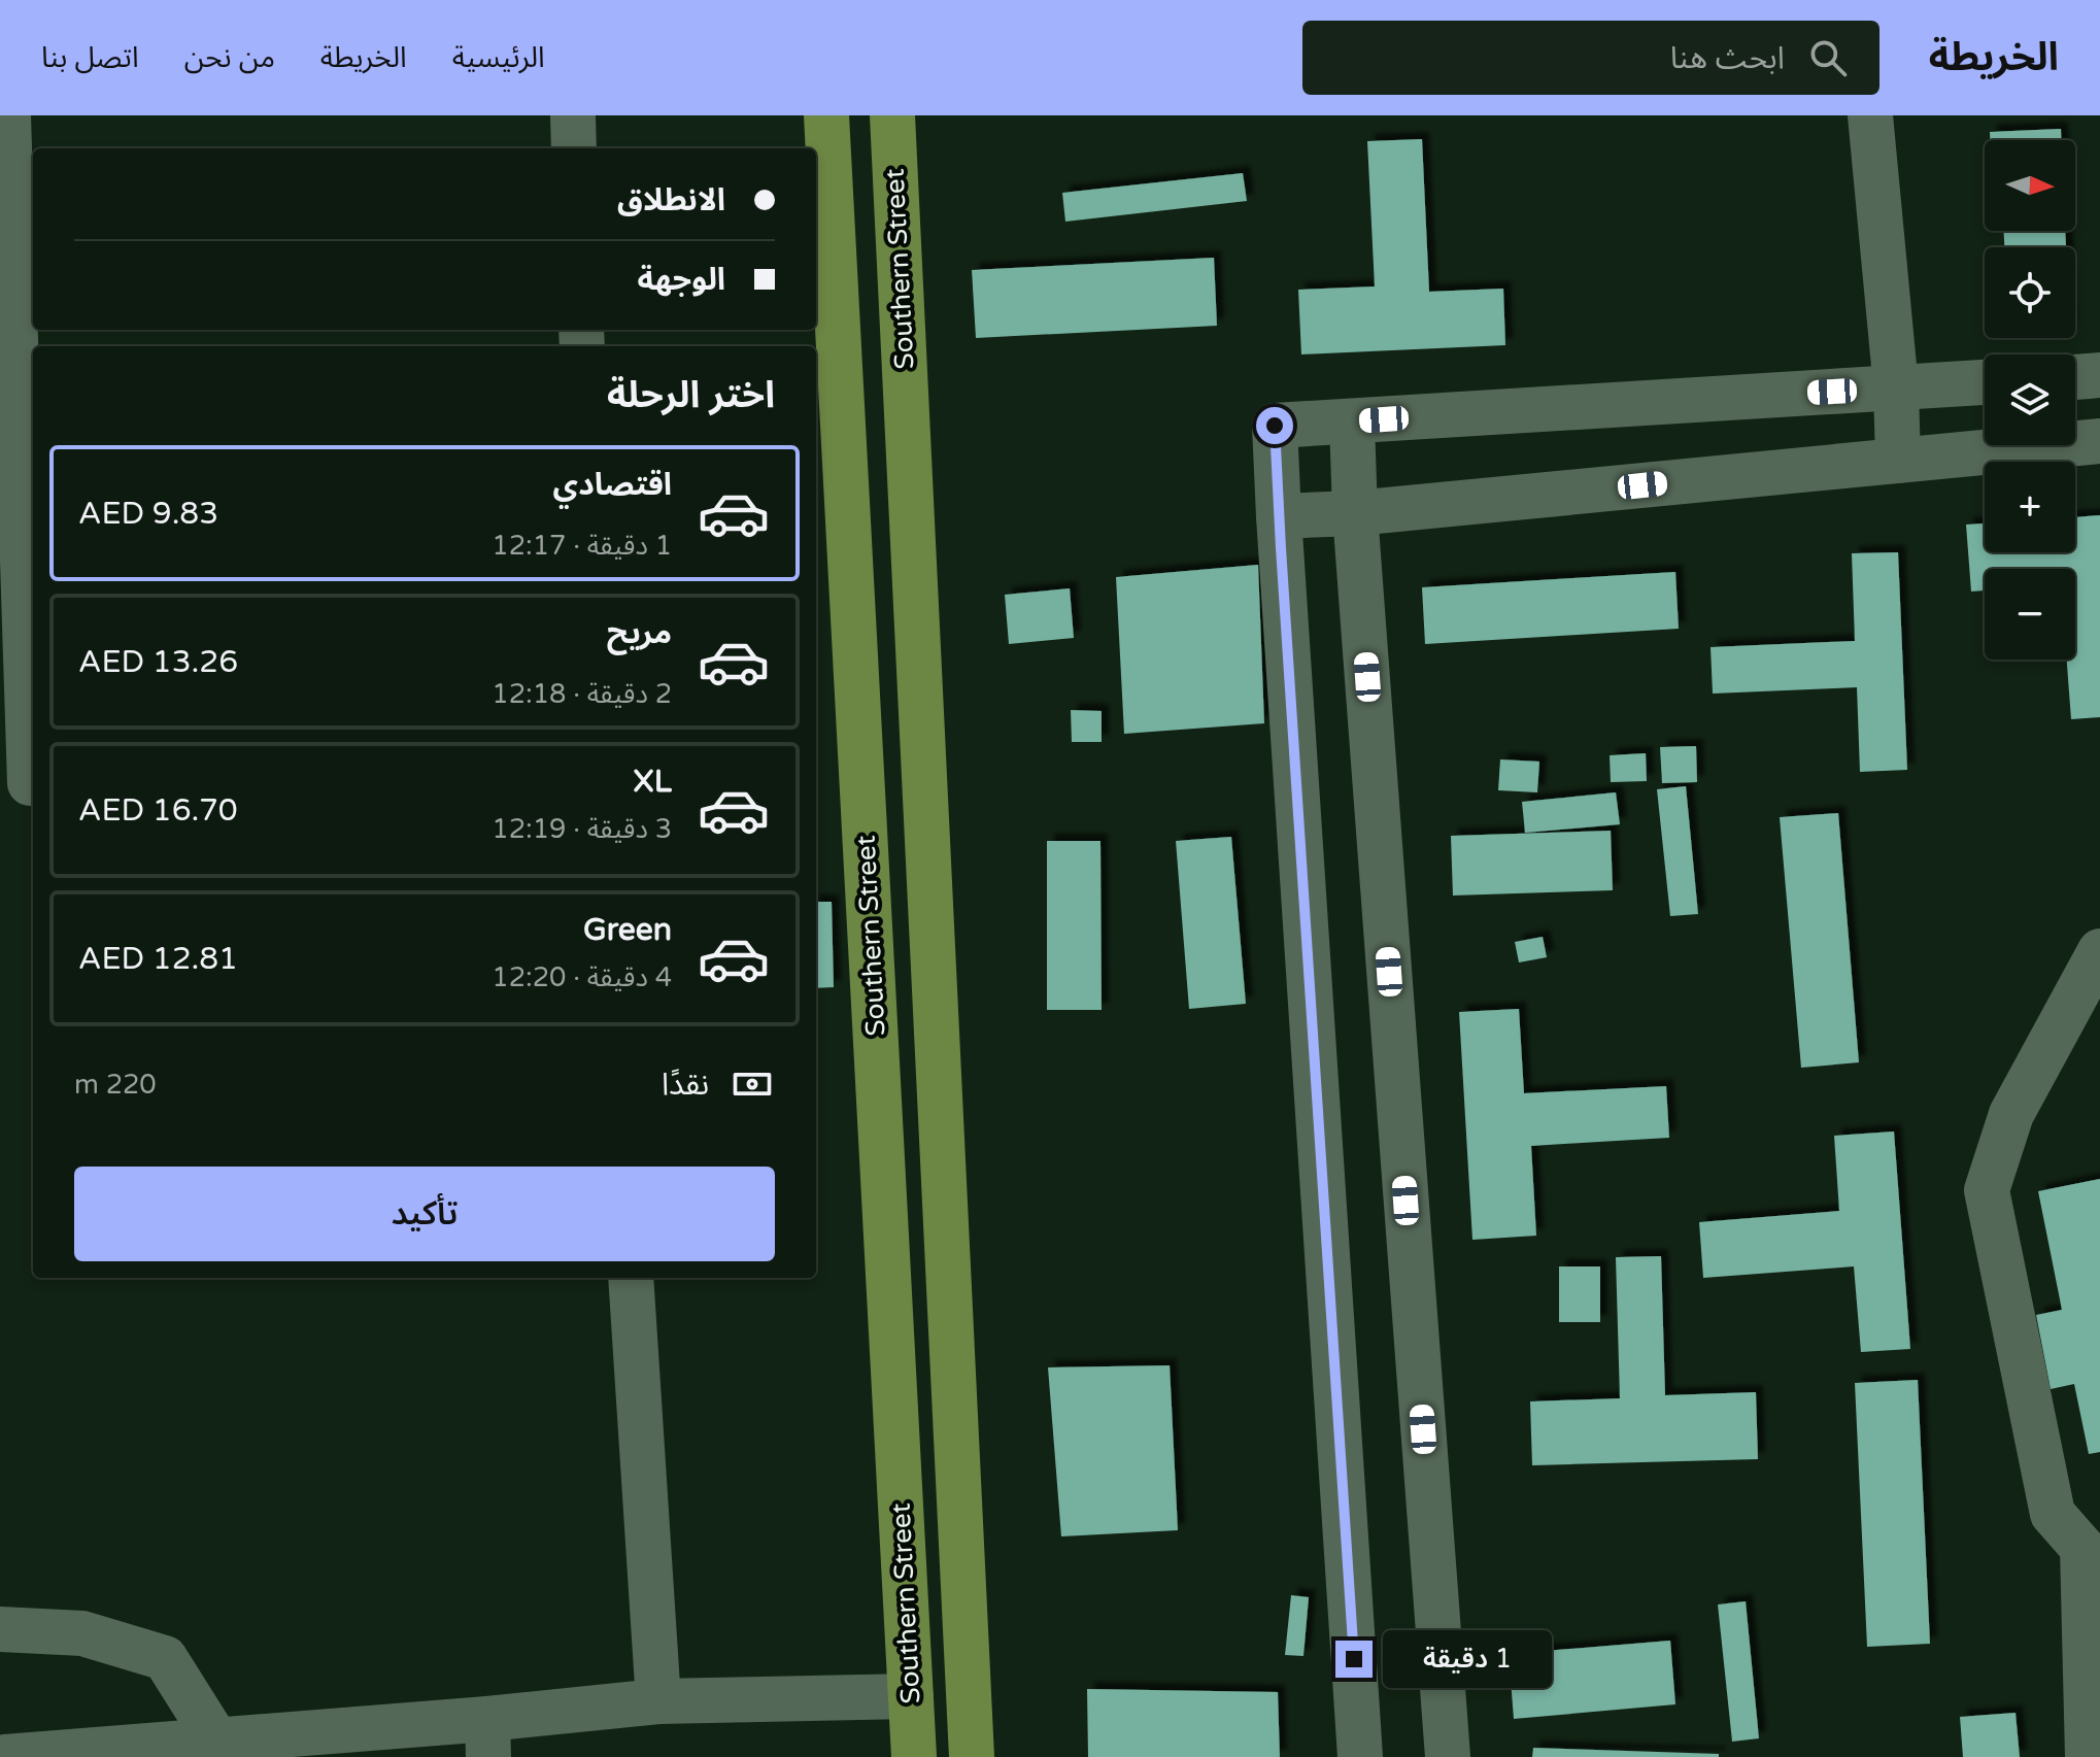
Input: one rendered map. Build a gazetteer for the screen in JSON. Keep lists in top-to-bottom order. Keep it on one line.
{"streets":{"main road":["Southern Street"]},"north":"right","page":{"header":"الخريطة","search":"ابحث هنا","nav":["الرئيسية","الخريطة","من نحن","اتصل بنا"],"map_buttons":["+","−"],"banner":["الانطلاق","الوجهة"],"heading":"اختر الرحلة","list":[{"name":"اقتصادي","note":"1 دقيقة · 12:17","value":"AED 9.83"},{"name":"مريح","note":"2 دقيقة · 12:18","value":"AED 13.26"},{"name":"XL","note":"3 دقيقة · 12:19","value":"AED 16.70"},{"name":"Green","note":"4 دقيقة · 12:20","value":"AED 12.81"}],"pay":["نقدًا","220 m"],"buttons":"تأكيد","bubble":"1 دقيقة"}}
